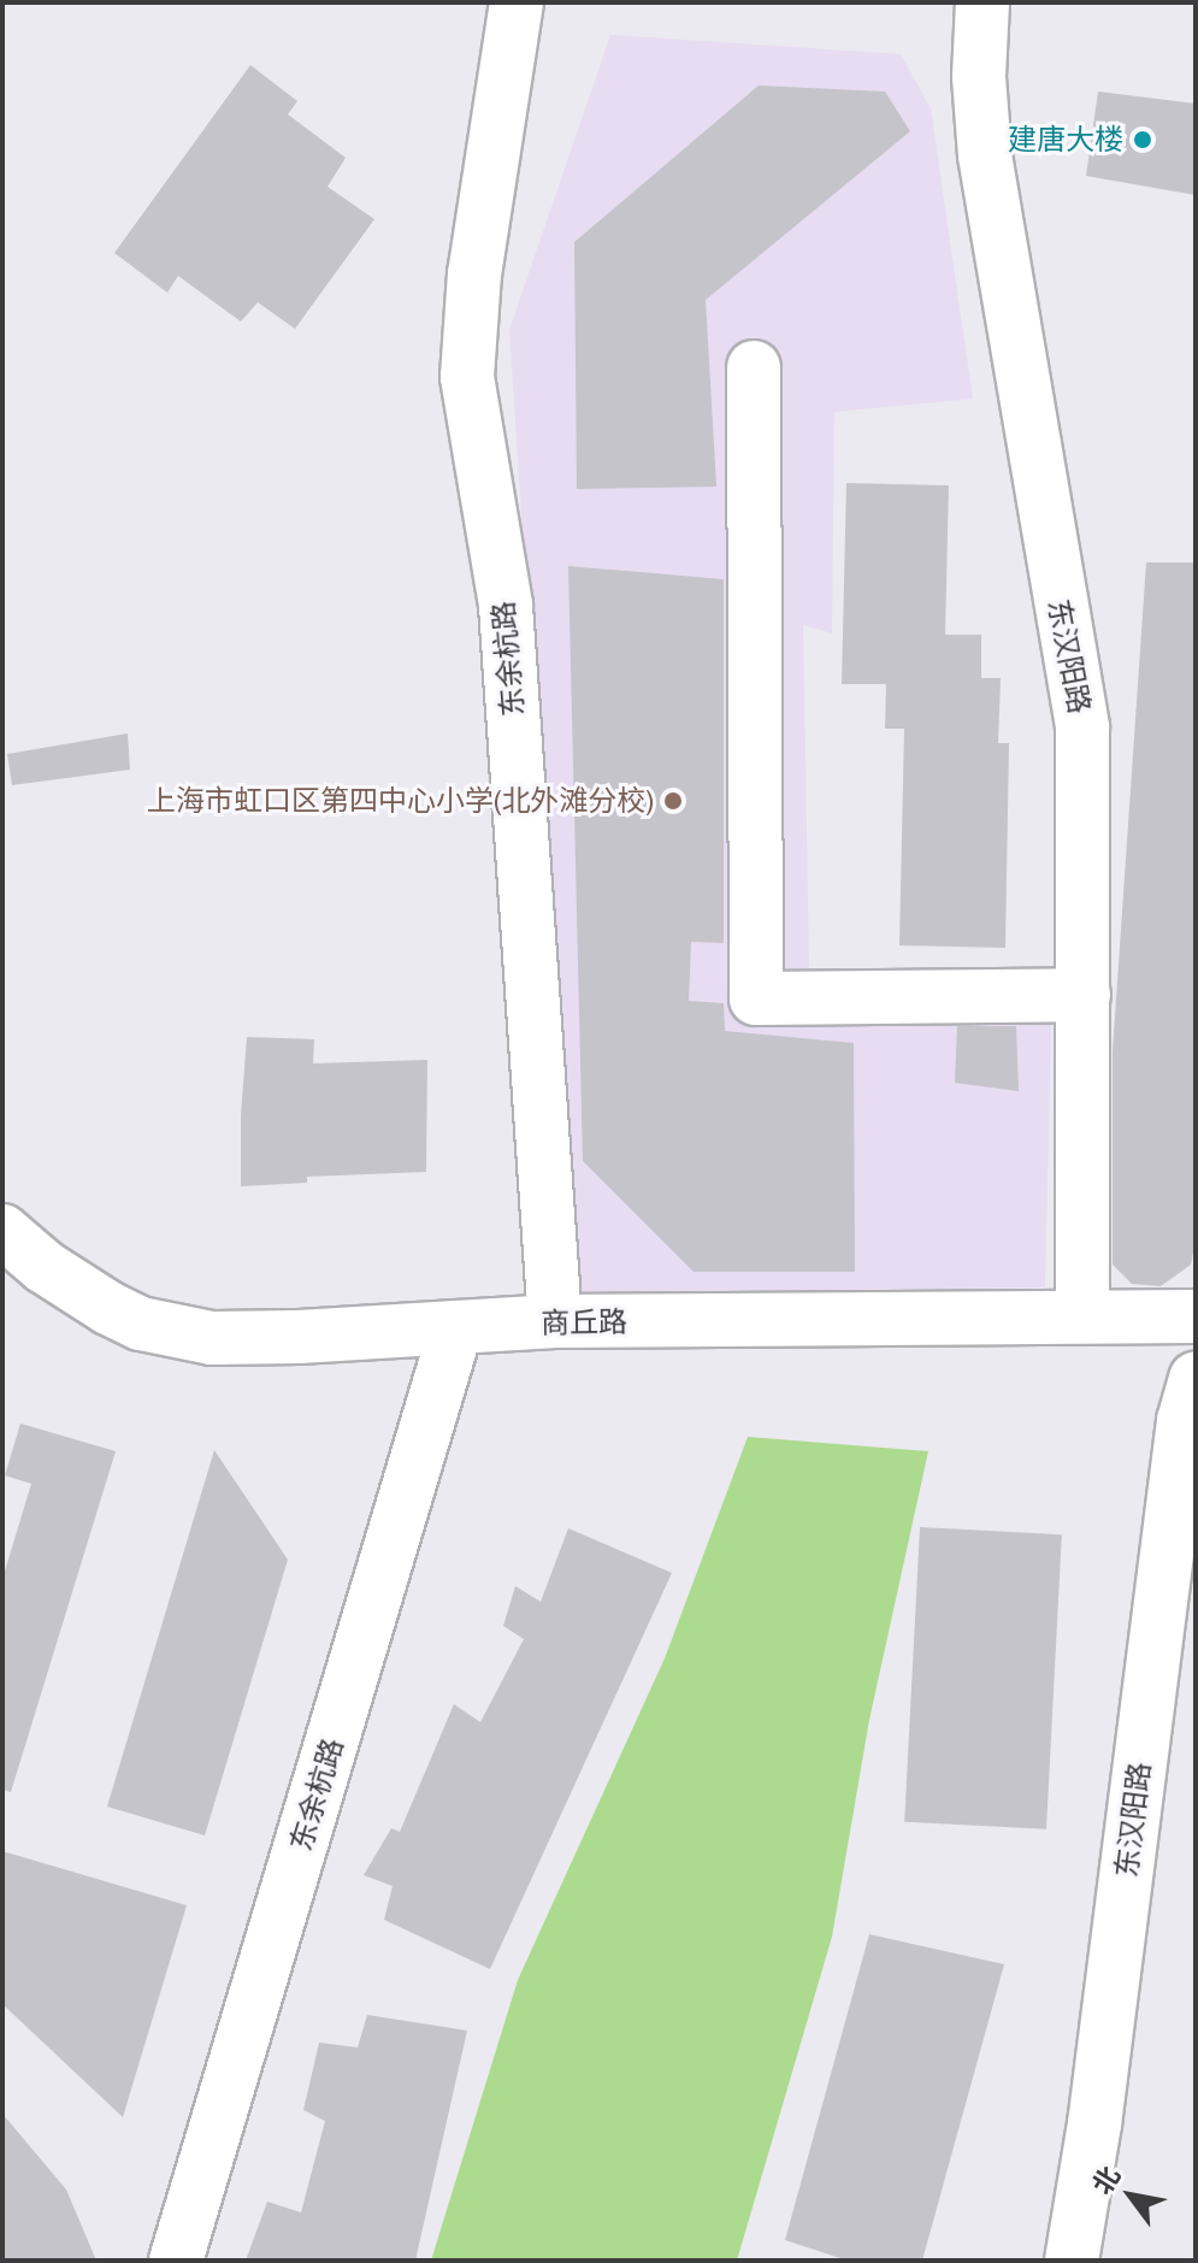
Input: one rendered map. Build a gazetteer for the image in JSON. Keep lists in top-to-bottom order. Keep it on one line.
{"streets":{"street":["东汉阳路","东余杭路","商丘路"]},"crossings":[["东汉阳路","商丘路"],["东余杭路","商丘路"]],"places":["建唐大楼","上海市虹口区第四中心小学(北外滩分校)"],"north":"top left"}
